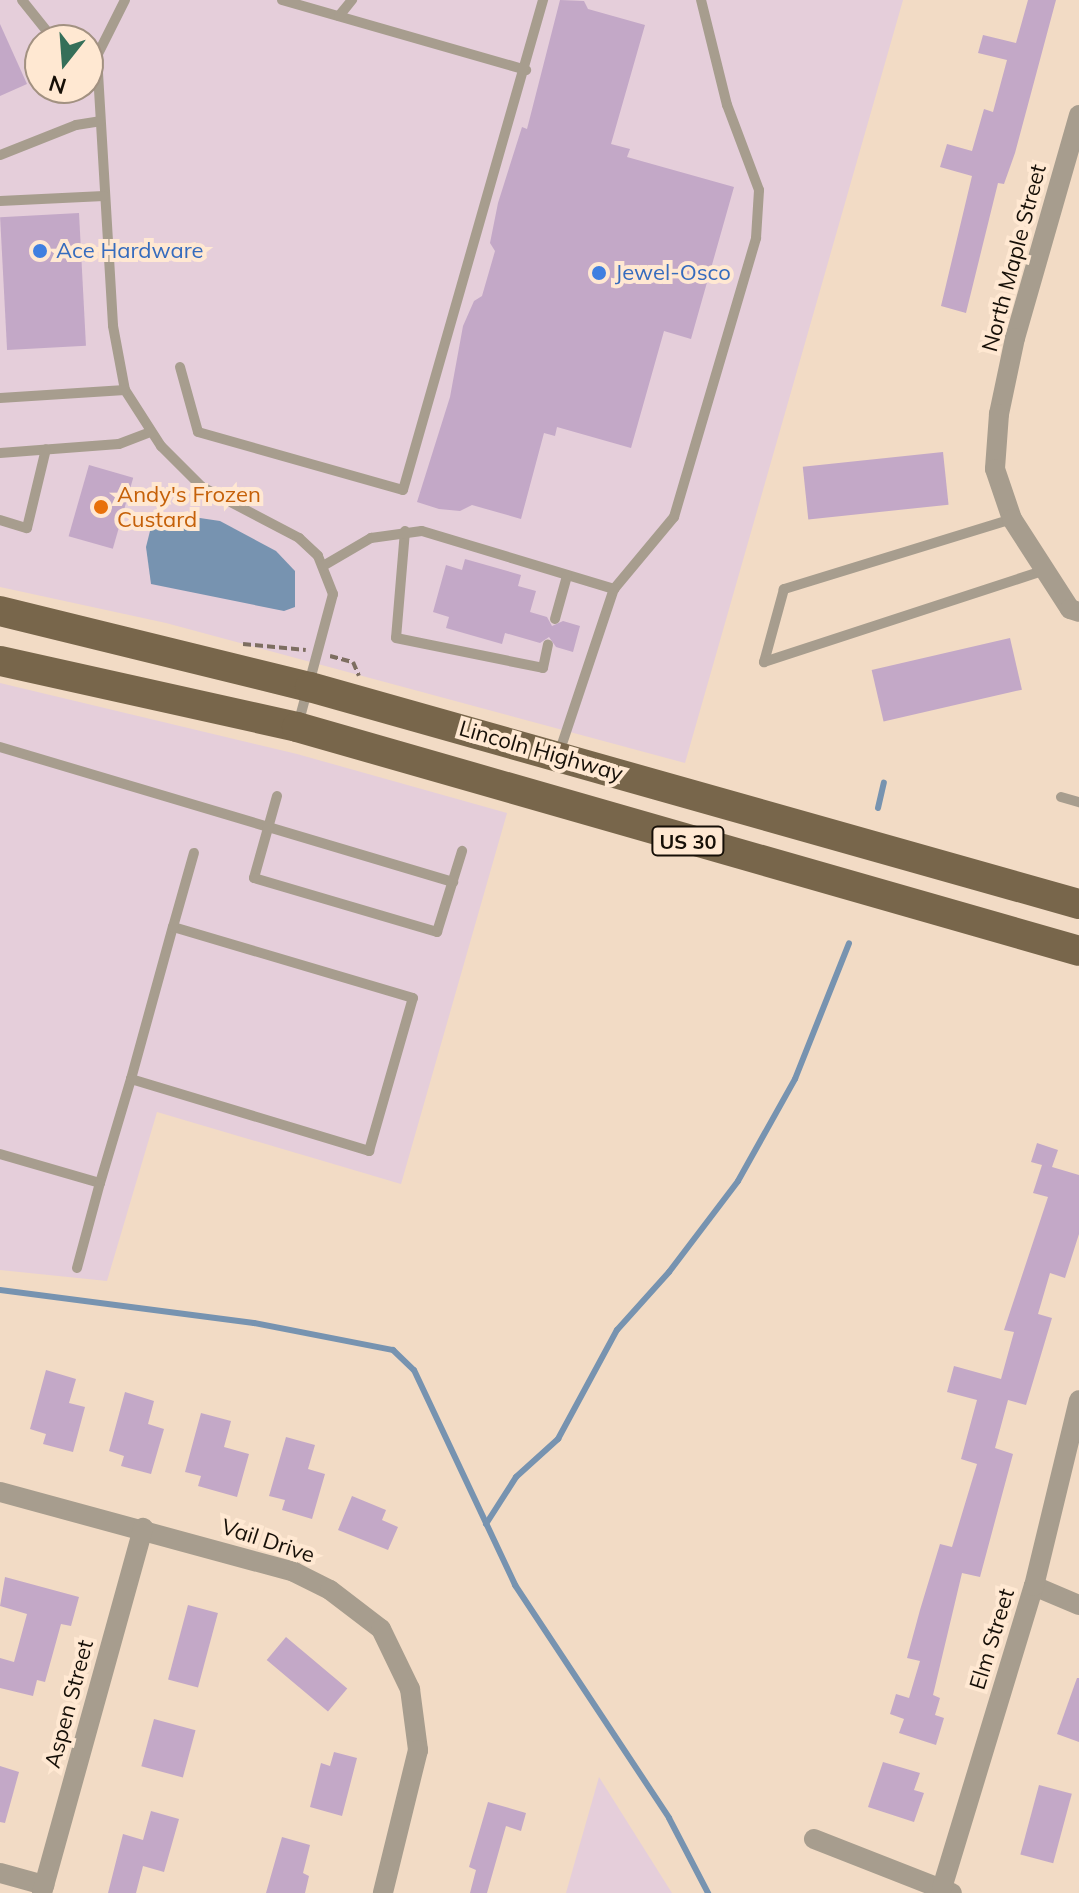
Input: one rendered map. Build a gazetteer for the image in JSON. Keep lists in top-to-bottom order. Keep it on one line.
{"streets":{"main road":["Lincoln Highway","US 30"],"street":["North Maple Street","Vail Drive","Elm Street","Aspen Street"]},"crossings":[["Vail Drive","Aspen Street"]],"places":["Ace Hardware","Jewel-Osco","Andy's Frozen Custard"],"north":"bottom"}
